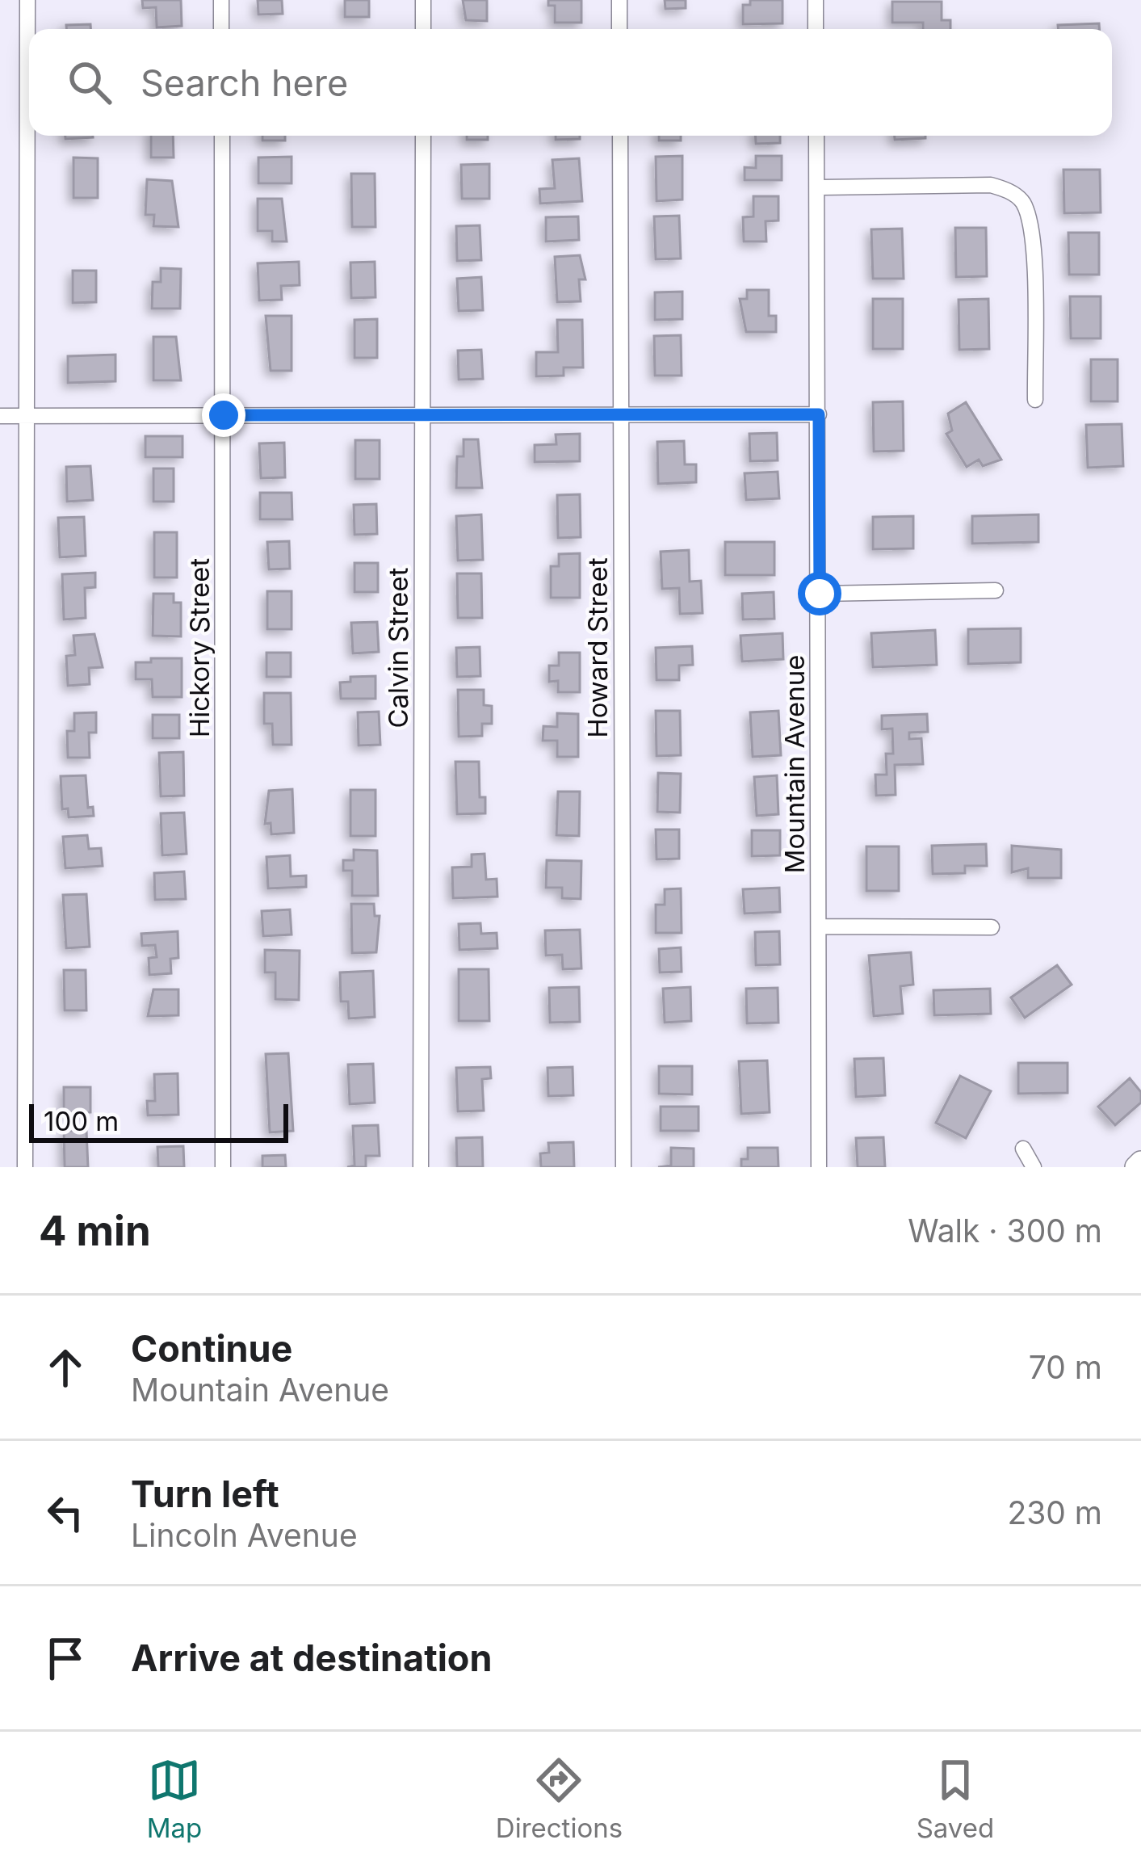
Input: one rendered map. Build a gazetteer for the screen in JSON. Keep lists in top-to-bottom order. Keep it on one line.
{"streets":{"street":["Hickory Street","Calvin Street","Howard Street","Mountain Avenue"]},"scale_bar":"100 m","page":{"search":"Search here","scale":"100 m","heading":["4 min","Walk · 300 m"],"list":[["Continue","Mountain Avenue","70 m"],["Turn left","Lincoln Avenue","230 m"],"Arrive at destination"],"nav":["Map","Directions","Saved"]}}
